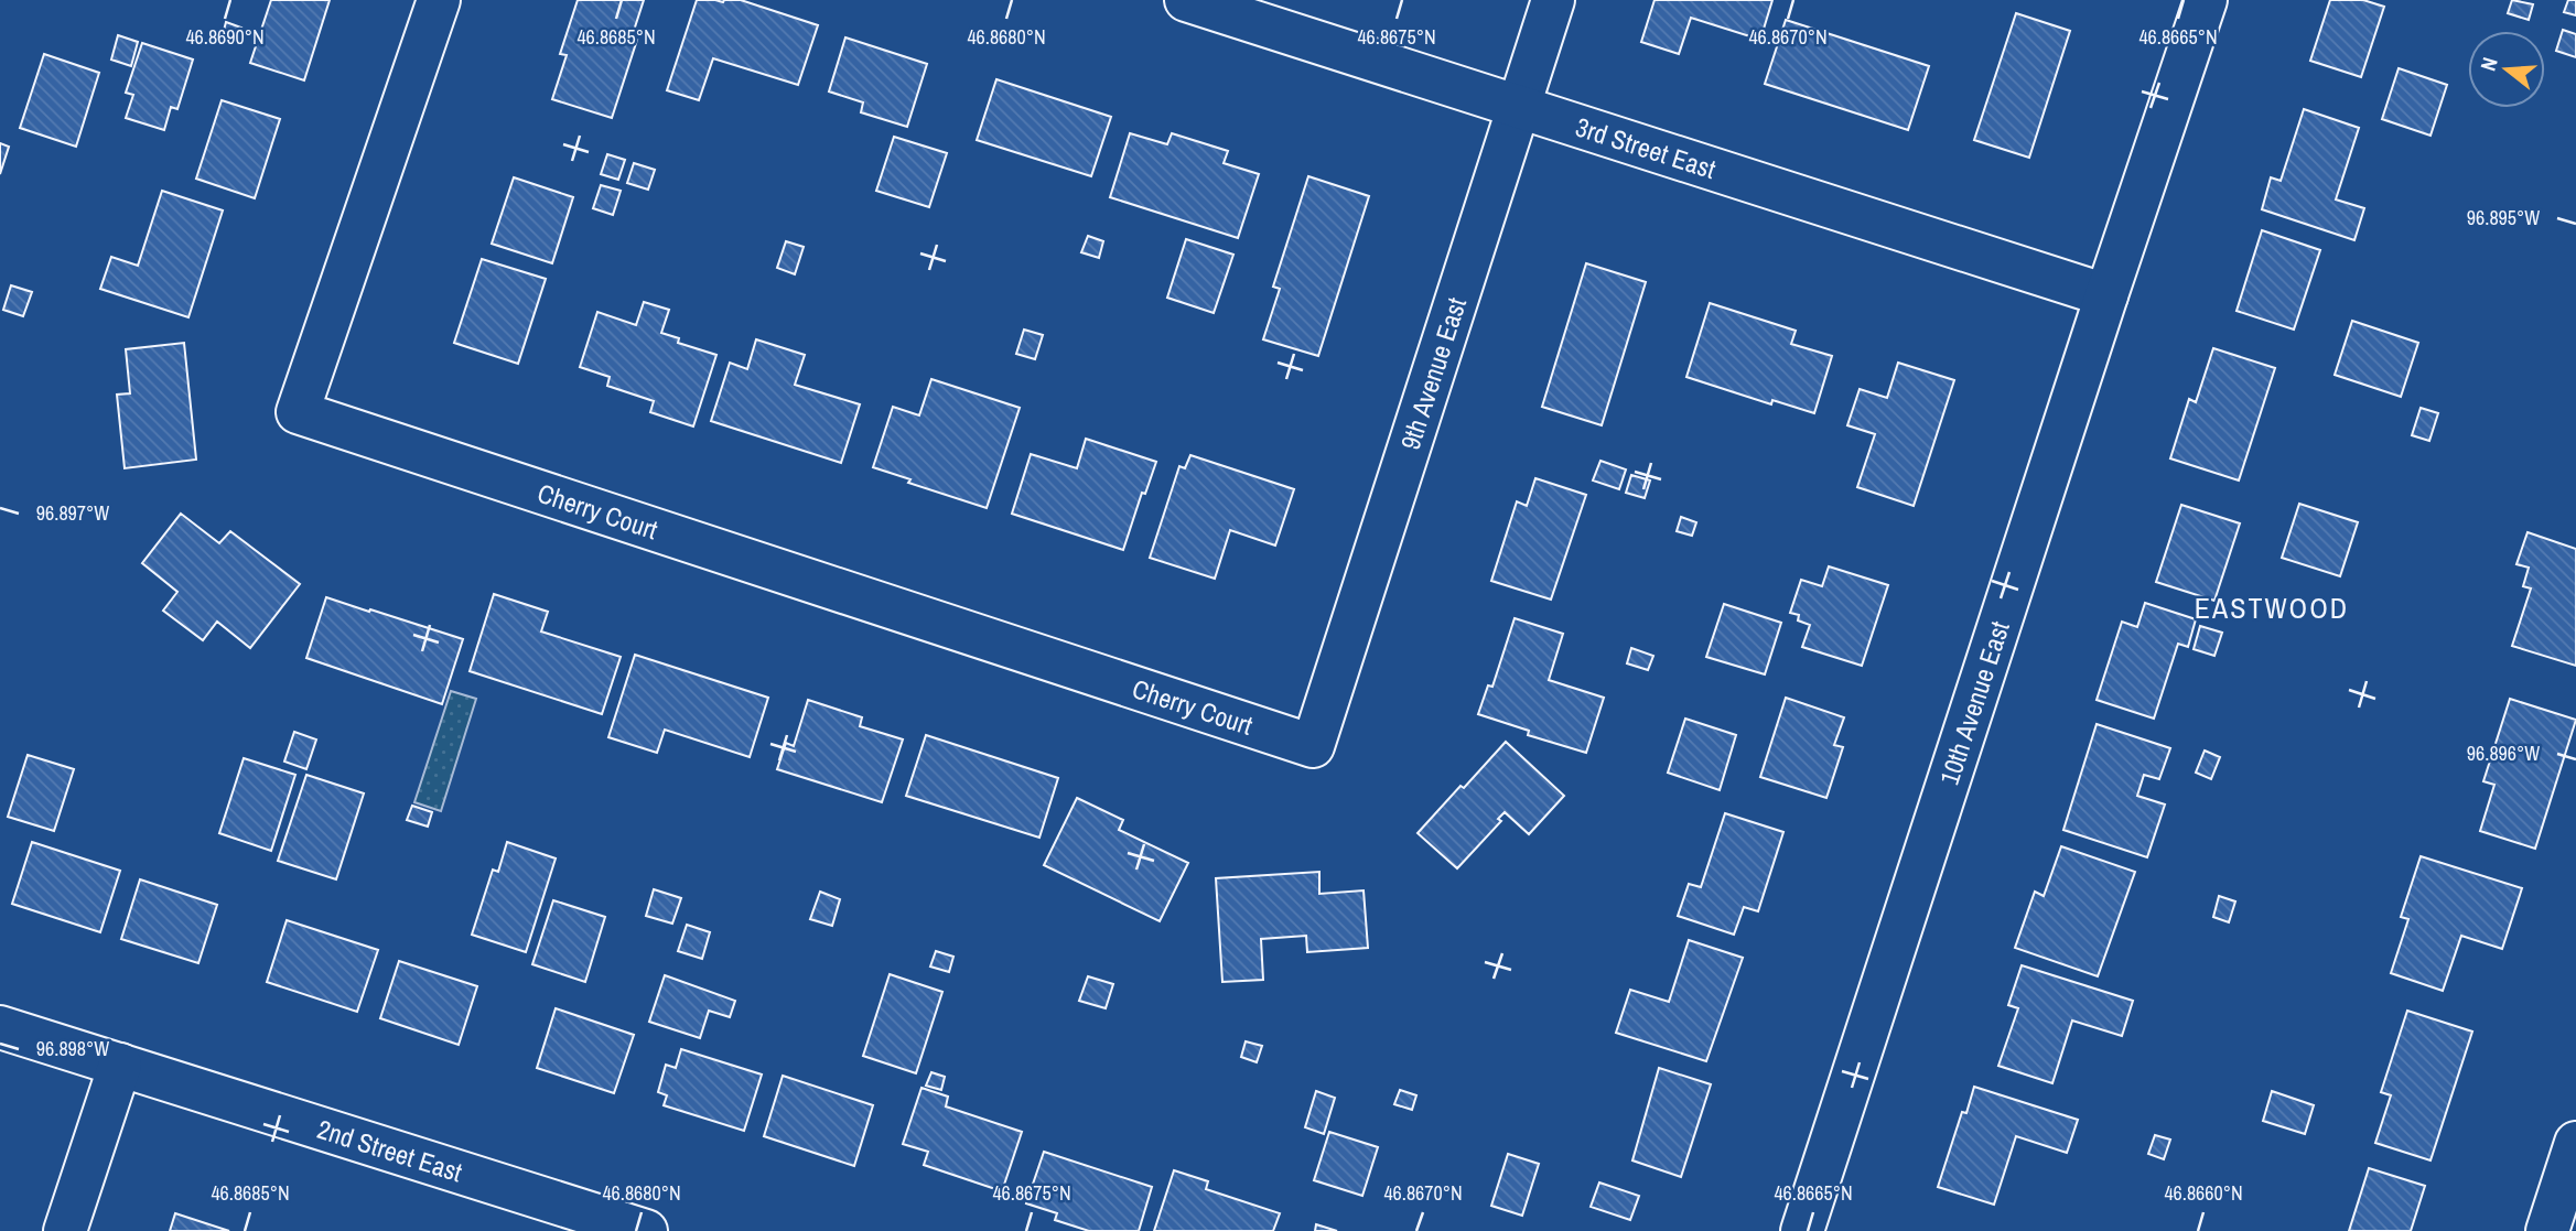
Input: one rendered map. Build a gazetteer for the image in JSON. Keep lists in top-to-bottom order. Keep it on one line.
{"streets":{"street":["3rd Street East","9th Avenue East","Cherry Court","10th Avenue East","2nd Street East"]},"crossings":[["3rd Street East","9th Avenue East"],["3rd Street East","10th Avenue East"],["9th Avenue East","Cherry Court"]],"districts":["EASTWOOD"],"north":"left","coordinates":["46.8690°N","46.8685°N","46.8680°N","46.8675°N","46.8670°N","46.8665°N","96.895°W","96.897°W","96.896°W","96.898°W","46.8660°N"]}
